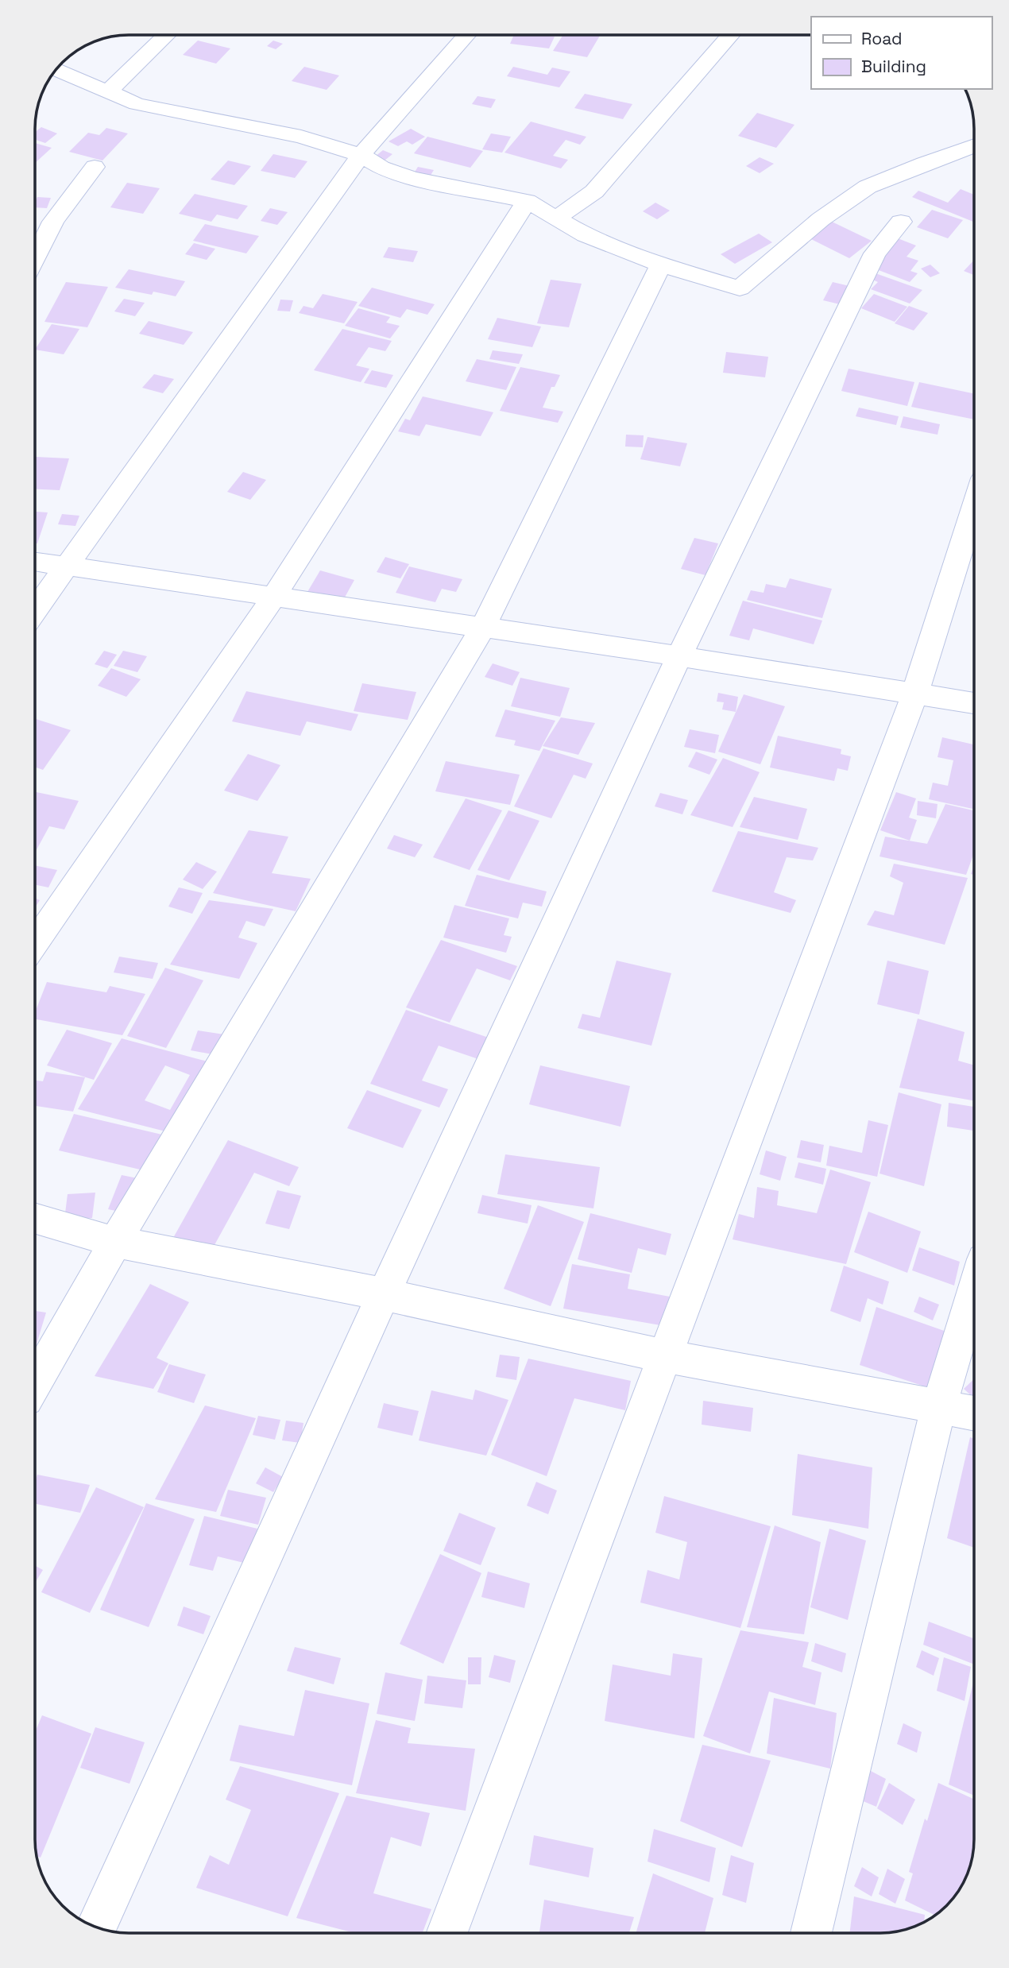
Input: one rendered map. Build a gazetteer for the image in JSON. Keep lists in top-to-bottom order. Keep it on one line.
{"legend":["Road","Building"]}
